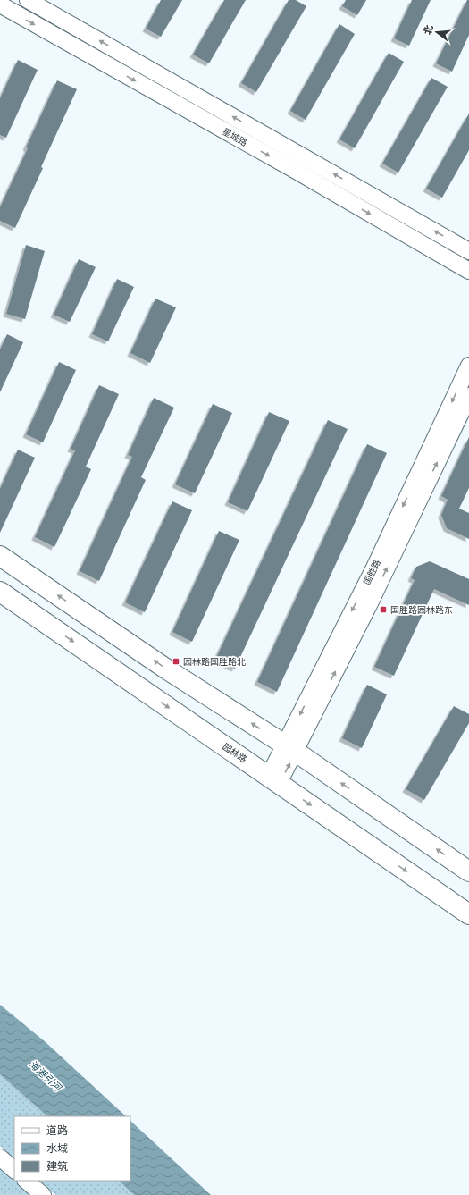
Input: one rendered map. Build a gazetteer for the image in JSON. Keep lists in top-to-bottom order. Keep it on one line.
{"streets":{"main road":["园林路"],"street":["星城路","国胜路"]},"crossings":[["国胜路","园林路"]],"water":["海港引河"],"places":{"transit":["国胜路园林路东","园林路国胜路北"]},"legend":["道路","水域","建筑"],"north":"left"}
